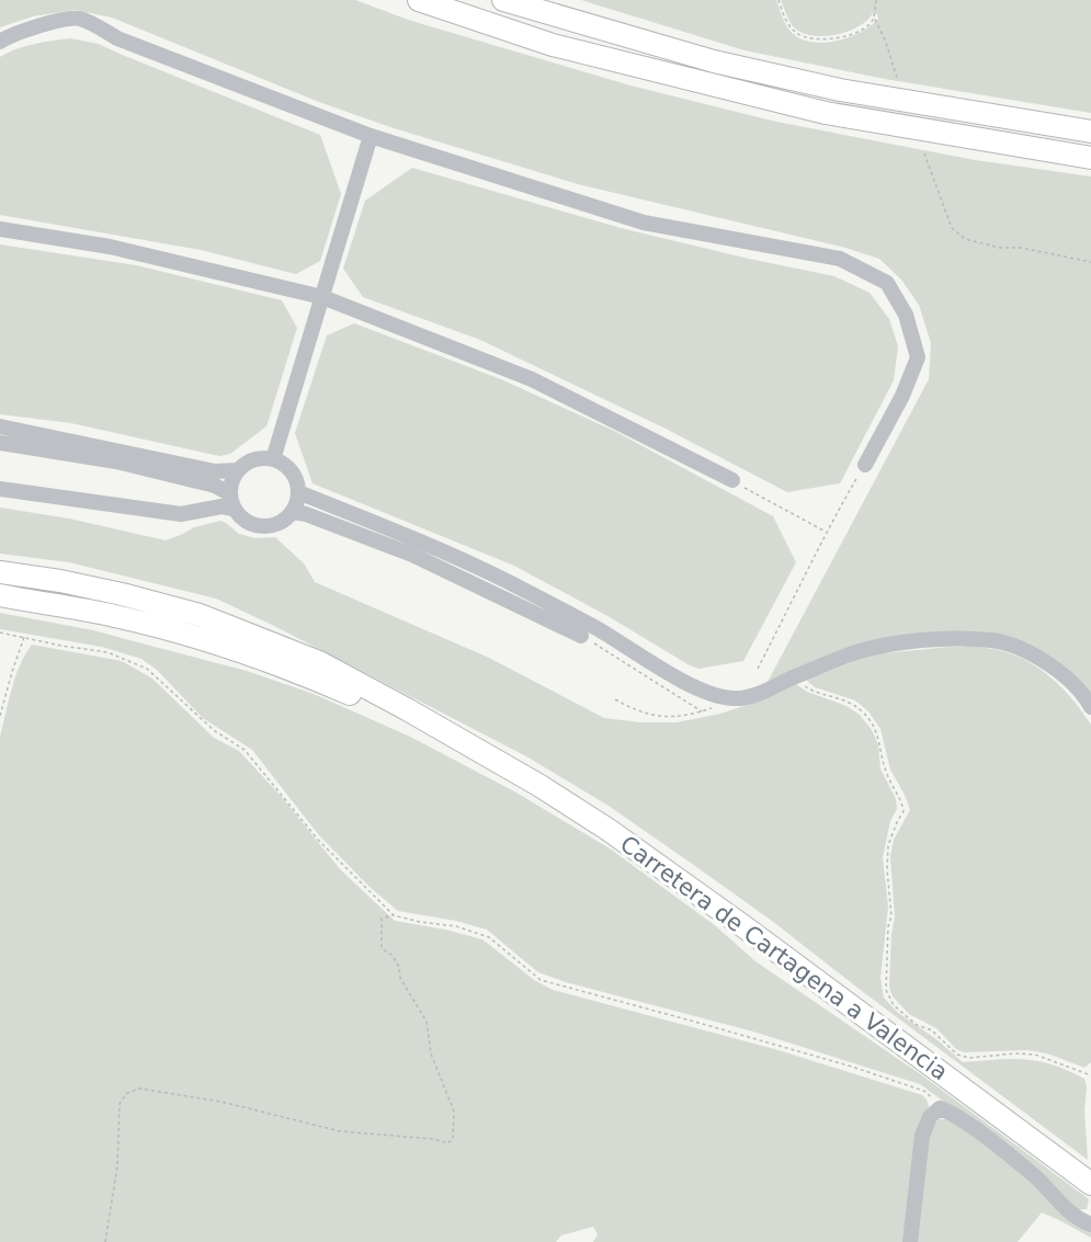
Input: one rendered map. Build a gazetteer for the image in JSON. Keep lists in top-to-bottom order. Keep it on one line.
{"streets":{"highway":["Carretera de Cartagena a Valencia"]}}
